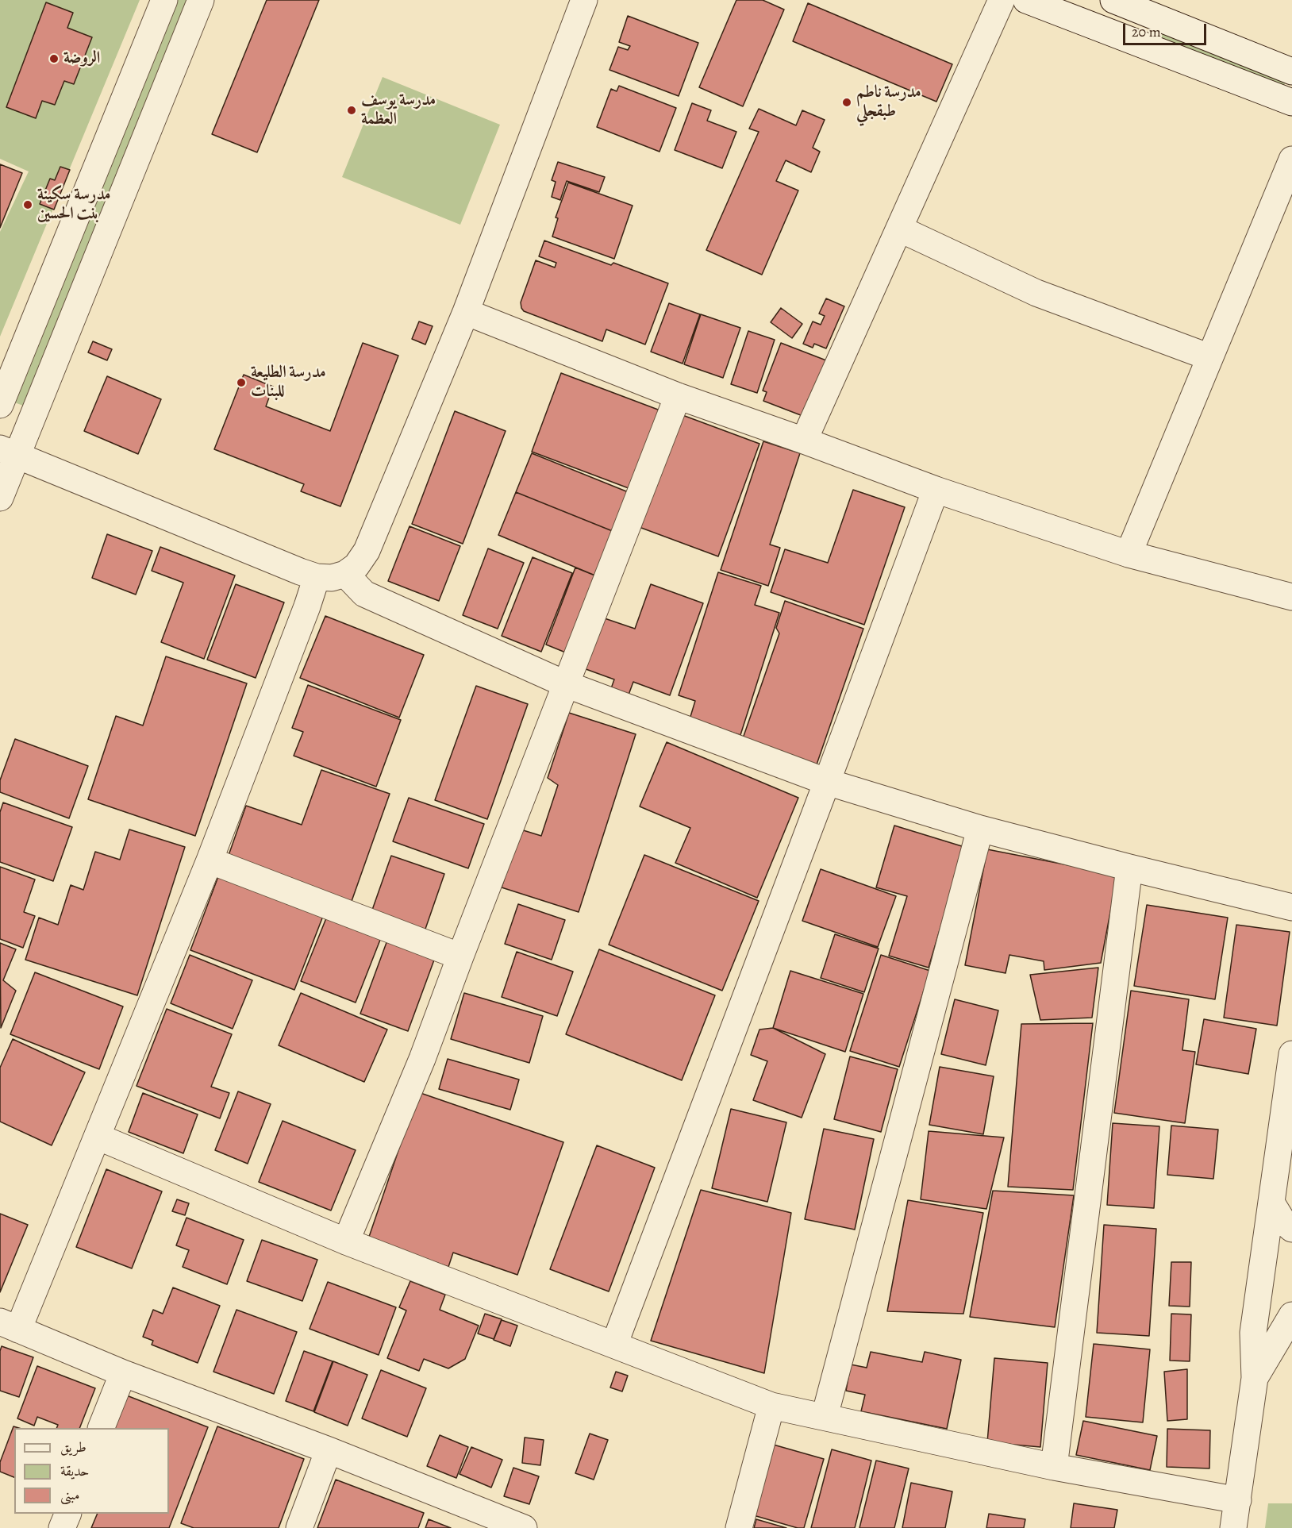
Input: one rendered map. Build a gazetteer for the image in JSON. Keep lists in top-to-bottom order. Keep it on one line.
{"places":["الروضة","مدرسة ناطم طبقجلي","مدرسة يوسف العظمة","مدرسة سكينة بنت الحسين","مدرسة الطليعة للبنات"],"legend":["طريق","حديقة","مبنى"],"scale_bar":"20 m"}
